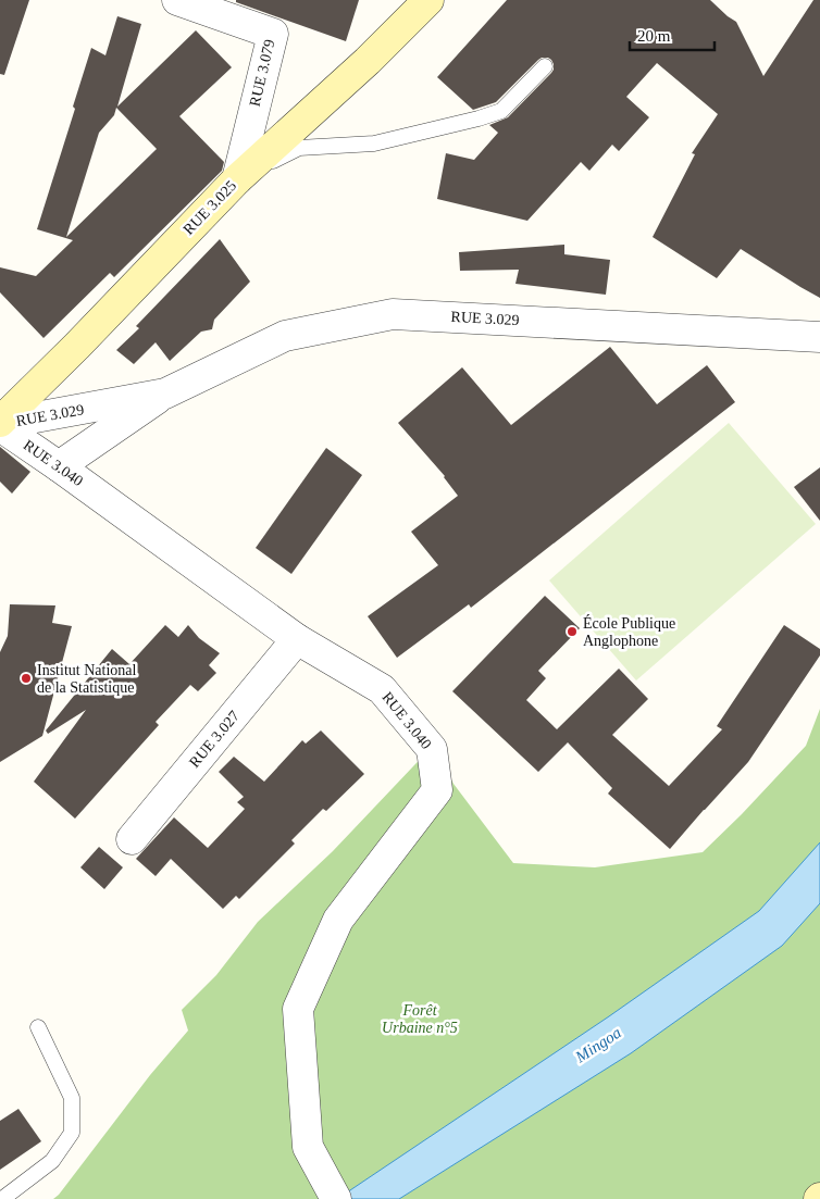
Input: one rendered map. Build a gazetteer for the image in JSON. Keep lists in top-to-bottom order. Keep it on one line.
{"streets":{"street":["RUE 3.079","RUE 3.025","RUE 3.029","RUE 3.040","RUE 3.027"]},"crossings":[["RUE 3.079","RUE 3.025"],["RUE 3.025","RUE 3.029"],["RUE 3.025","RUE 3.040"],["RUE 3.029","RUE 3.040"],["RUE 3.040","RUE 3.027"]],"water":["Mingoa"],"parks":["Forêt Urbaine n°5"],"places":["École Publique Anglophone","Institut National de la Statistique"],"scale_bar":"20 m"}
